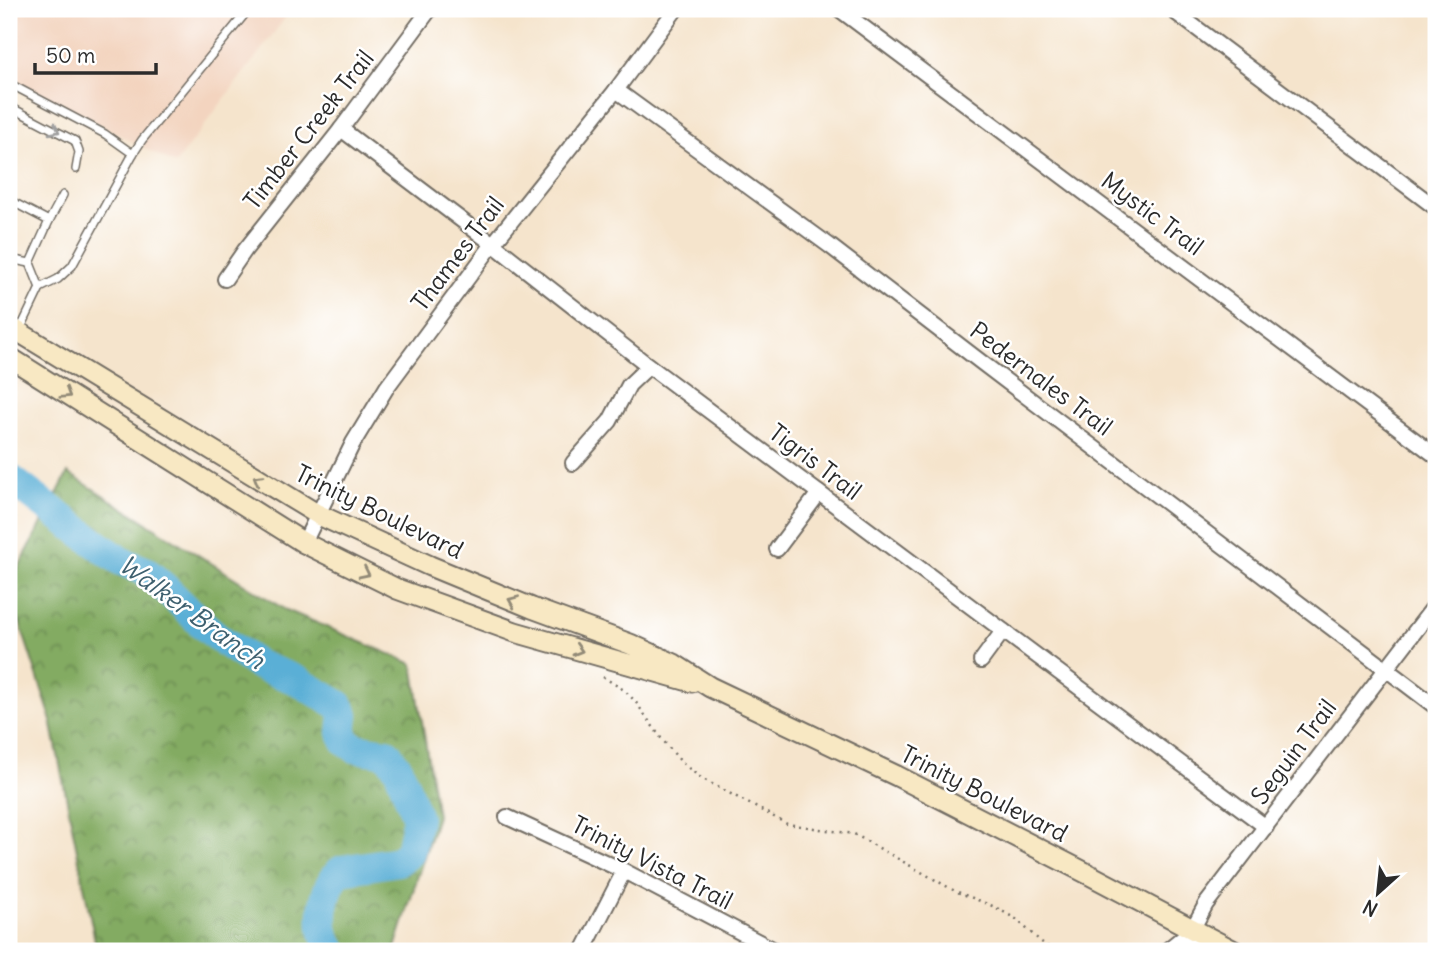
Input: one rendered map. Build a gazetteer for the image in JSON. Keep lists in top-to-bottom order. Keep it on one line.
{"streets":{"main road":["Trinity Boulevard"],"street":["Timber Creek Trail","Mystic Trail","Thames Trail","Pedernales Trail","Tigris Trail","Seguin Trail","Trinity Vista Trail"]},"crossings":[["Timber Creek Trail","Tigris Trail"],["Thames Trail","Pedernales Trail"],["Thames Trail","Tigris Trail"],["Thames Trail","Trinity Boulevard"],["Pedernales Trail","Seguin Trail"],["Tigris Trail","Seguin Trail"],["Trinity Boulevard","Seguin Trail"]],"water":["Walker Branch"],"scale_bar":"50 m","north":"bottom left"}
